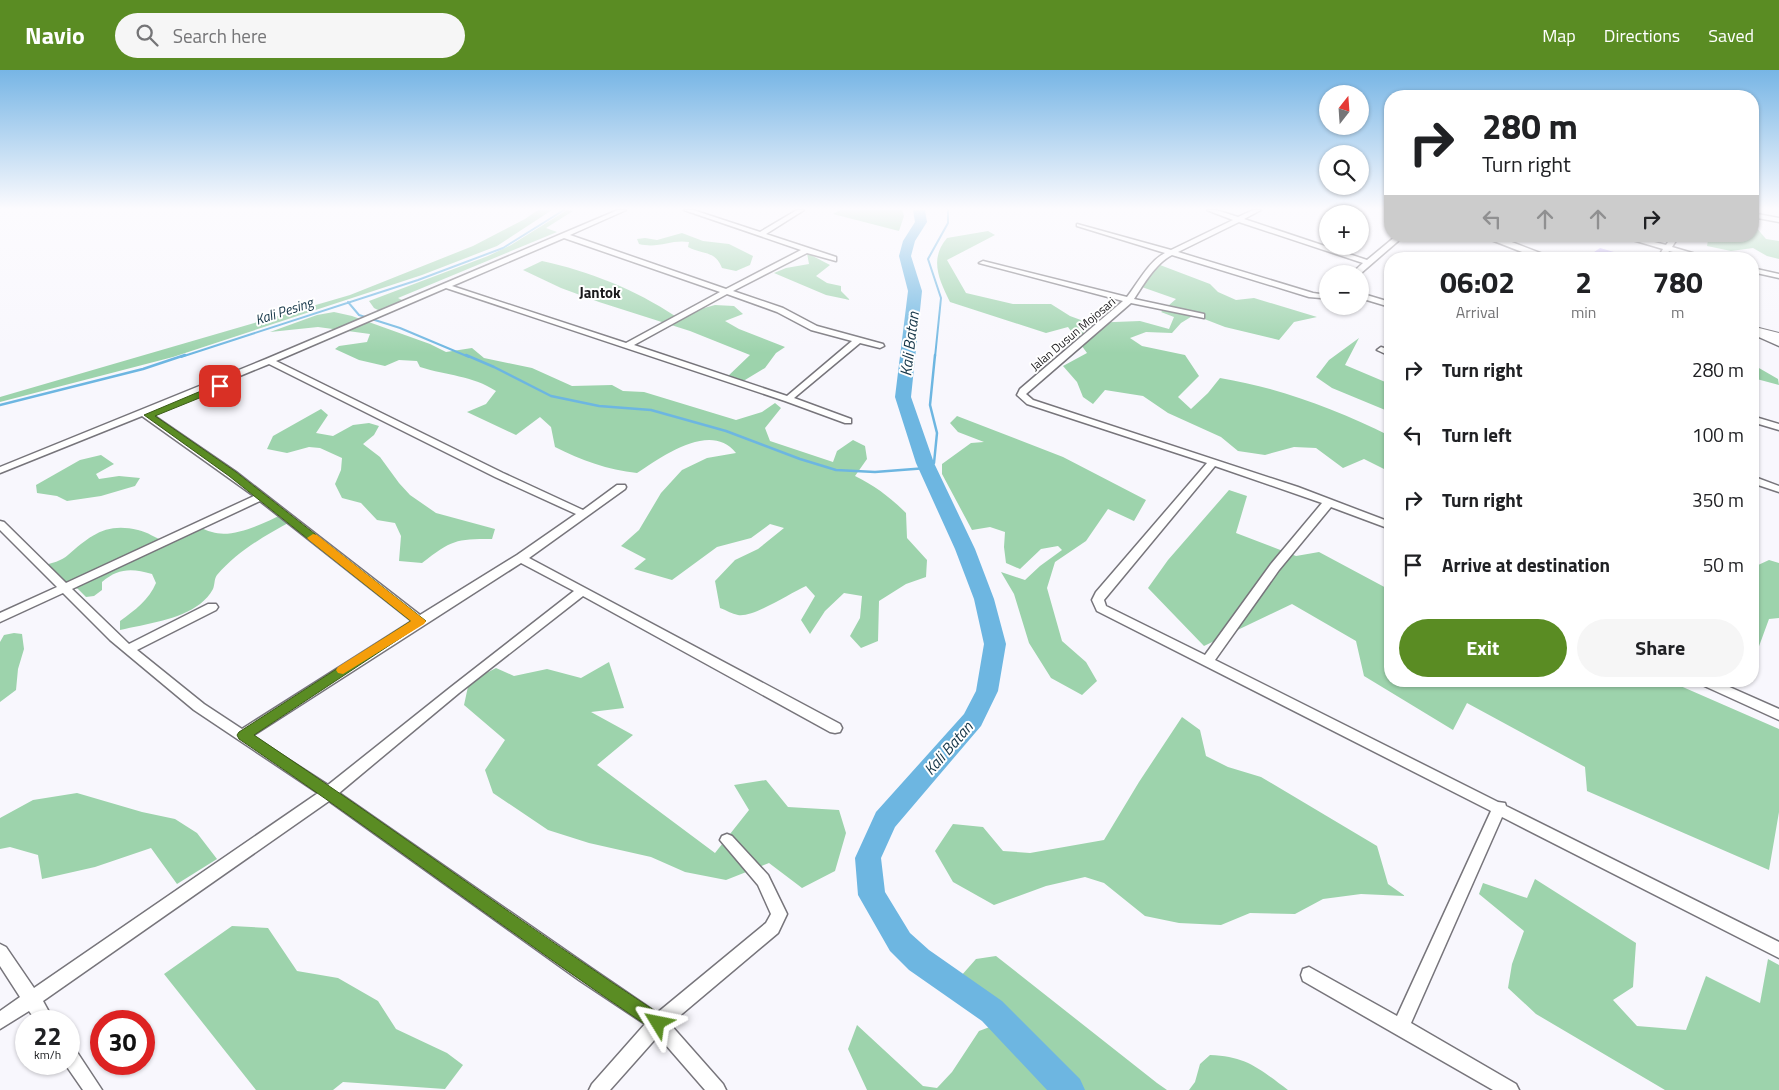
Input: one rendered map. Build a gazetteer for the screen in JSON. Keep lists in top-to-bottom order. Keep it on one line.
{"streets":{"street":["Jalan Dusun Mojosari"]},"districts":["Jantok"],"water":["Kali Pesing","Kali Batan"],"north":"top","page":{"header":"Navio","search":"Search here","nav":["Map","Directions","Saved"],"map_buttons":["+","−"],"turn":["280 m","Turn right"],"eta":["06:02","Arrival","2","min","780","m"],"list":[{"name":"Turn right","value":"280 m"},{"name":"Turn left","value":"100 m"},{"name":"Turn right","value":"350 m"},{"name":"Arrive at destination","value":"50 m"}],"buttons":["Exit","Share"],"speed":"22 km/h","limit":"30"}}
